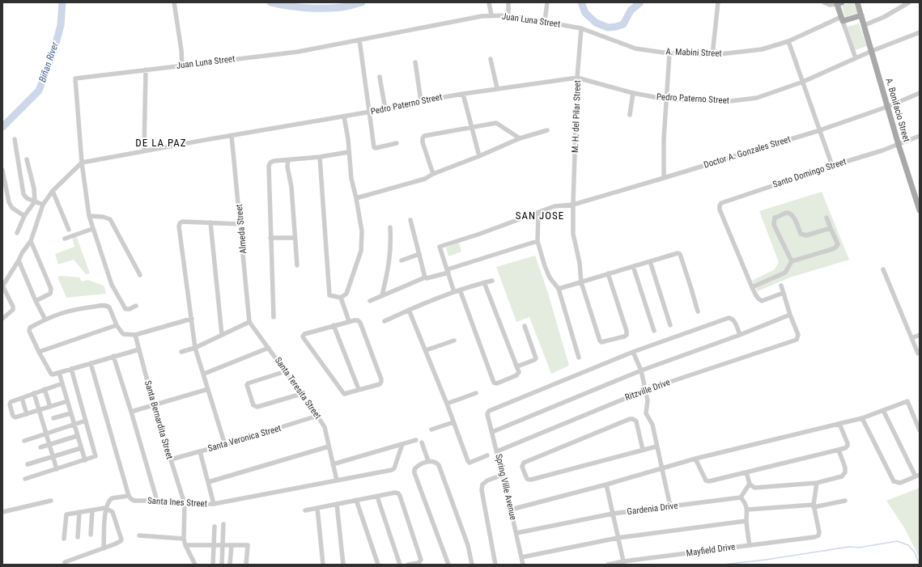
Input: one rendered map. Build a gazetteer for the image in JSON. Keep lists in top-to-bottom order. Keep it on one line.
{"streets":{"main road":["A. Bonifacio Street"],"street":["Juan Luna Street","A. Mabini Street","Pedro Paterno Street","M. H. del Pilar Street","Doctor A. Gonzales Street","Santo Domingo Street","Almeda Street","Santa Teresita Street","Ritzville Drive","Santa Bernardita Street","Santa Veronica Street","Spring Ville Avenue","Santa Ines Street","Gardenia Drive","Mayfield Drive"]},"crossings":[["Juan Luna Street","A. Mabini Street"],["Juan Luna Street","Pedro Paterno Street"],["Juan Luna Street","M. H. del Pilar Street"],["A. Mabini Street","M. H. del Pilar Street"],["Pedro Paterno Street","A. Bonifacio Street"],["Pedro Paterno Street","M. H. del Pilar Street"],["Pedro Paterno Street","Almeda Street"],["A. Bonifacio Street","Doctor A. Gonzales Street"],["A. Bonifacio Street","Santo Domingo Street"],["M. H. del Pilar Street","Doctor A. Gonzales Street"],["Almeda Street","Santa Teresita Street"],["Santa Teresita Street","Santa Veronica Street"],["Santa Teresita Street","Santa Ines Street"],["Ritzville Drive","Spring Ville Avenue"],["Santa Bernardita Street","Santa Veronica Street"],["Santa Bernardita Street","Santa Ines Street"],["Spring Ville Avenue","Gardenia Drive"]],"districts":["DE LA PAZ","SAN JOSE"],"water":["Biñan River"]}
